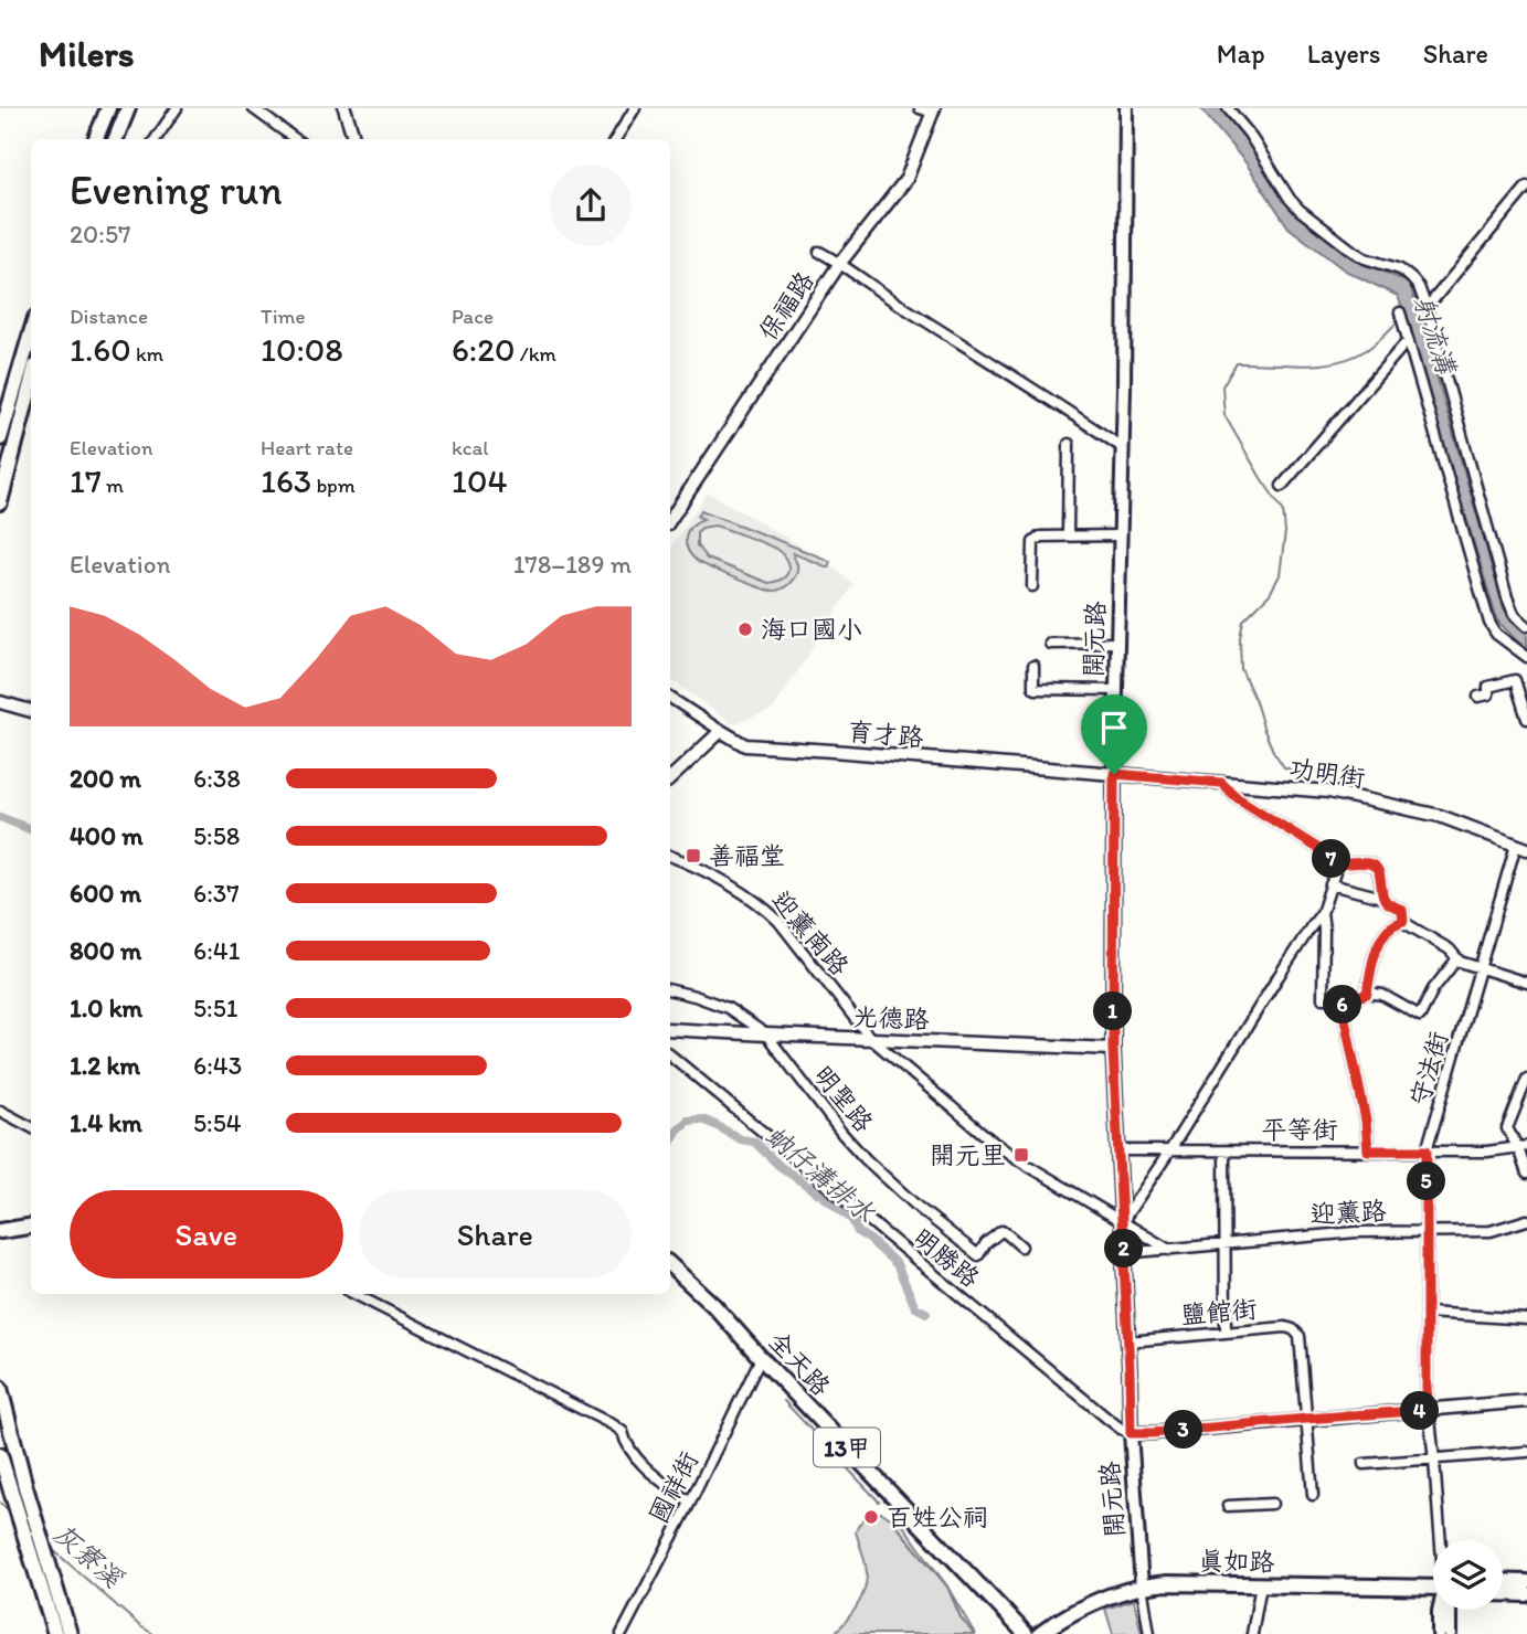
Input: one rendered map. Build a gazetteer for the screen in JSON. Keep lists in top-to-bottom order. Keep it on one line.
{"streets":{"main road":["開元路","全天路","13甲","真如路"],"street":["保福路","育才路","功明街","迎薰南路","光德路","守法街","明聖路","平等街","迎薰路","明勝路","鹽館街","國祥街"]},"crossings":[["開元路","育才路"],["開元路","功明街"],["開元路","迎薰南路"],["開元路","光德路"],["開元路","平等街"],["開元路","迎薰路"],["開元路","明勝路"],["開元路","鹽館街"],["開元路","真如路"],["育才路","功明街"],["功明街","守法街"],["迎薰南路","光德路"],["迎薰南路","迎薰路"],["光德路","明聖路"],["守法街","平等街"],["守法街","迎薰路"],["全天路","國祥街"]],"water":["射流溝","蚋仔溝排水","灰寮溪"],"places":{"other":["海口國小","百姓公祠"],"transit":["善福堂","開元里"]},"page":{"header":"Milers","nav":["Map","Layers","Share"],"heading":["Evening run","20:57"],"stats":[["Distance","1.60 km"],["Time","10:08"],["Pace","6:20 /km"],["Elevation","17 m"],["Heart rate","163 bpm"],["kcal","104"]],"chart":["Elevation","178–189 m"],"list":[{"name":"200 m","note":"6:38"},{"name":"400 m","note":"5:58"},{"name":"600 m","note":"6:37"},{"name":"800 m","note":"6:41"},{"name":"1.0 km","note":"5:51"},{"name":"1.2 km","note":"6:43"},{"name":"1.4 km","note":"5:54"}],"pins":["7","6","1","5","2","4","3"],"buttons":["Save","Share"]}}
